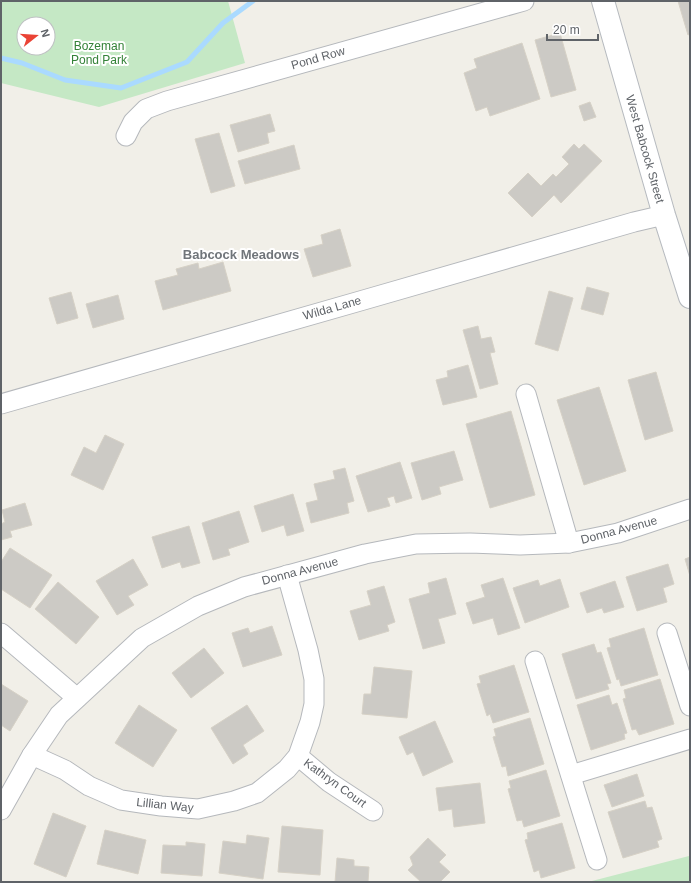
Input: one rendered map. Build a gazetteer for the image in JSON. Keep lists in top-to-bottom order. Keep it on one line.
{"streets":{"street":["Pond Row","West Babcock Street","Wilda Lane","Donna Avenue","Kathryn Court","Lillian Way"]},"crossings":[["West Babcock Street","Wilda Lane"],["Donna Avenue","Lillian Way"],["Kathryn Court","Lillian Way"]],"districts":["Babcock Meadows"],"parks":["Bozeman Pond Park"],"scale_bar":"20 m","north":"right"}
